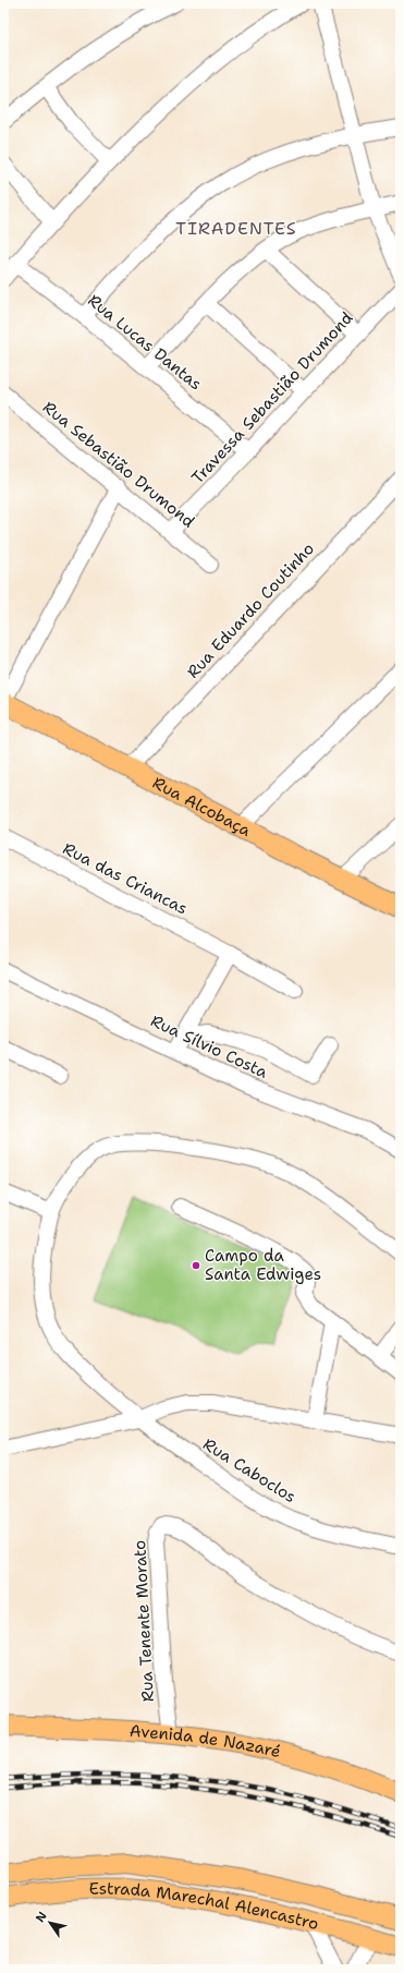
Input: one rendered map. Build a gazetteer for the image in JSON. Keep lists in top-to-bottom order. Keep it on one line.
{"streets":{"main road":["Rua Alcobaça","Avenida de Nazaré","Estrada Marechal Alencastro"],"street":["Rua Lucas Dantas","Travessa Sebastião Drumond","Rua Sebastião Drumond","Rua Eduardo Coutinho","Rua das Criancas","Rua Sílvio Costa","Rua Caboclos","Rua Tenente Morato"]},"crossings":[["Rua Lucas Dantas","Travessa Sebastião Drumond"],["Travessa Sebastião Drumond","Rua Sebastião Drumond"],["Rua Eduardo Coutinho","Rua Alcobaça"],["Rua Tenente Morato","Avenida de Nazaré"]],"districts":["TIRADENTES"],"places":["Campo da Santa Edwiges"],"north":"top left"}
